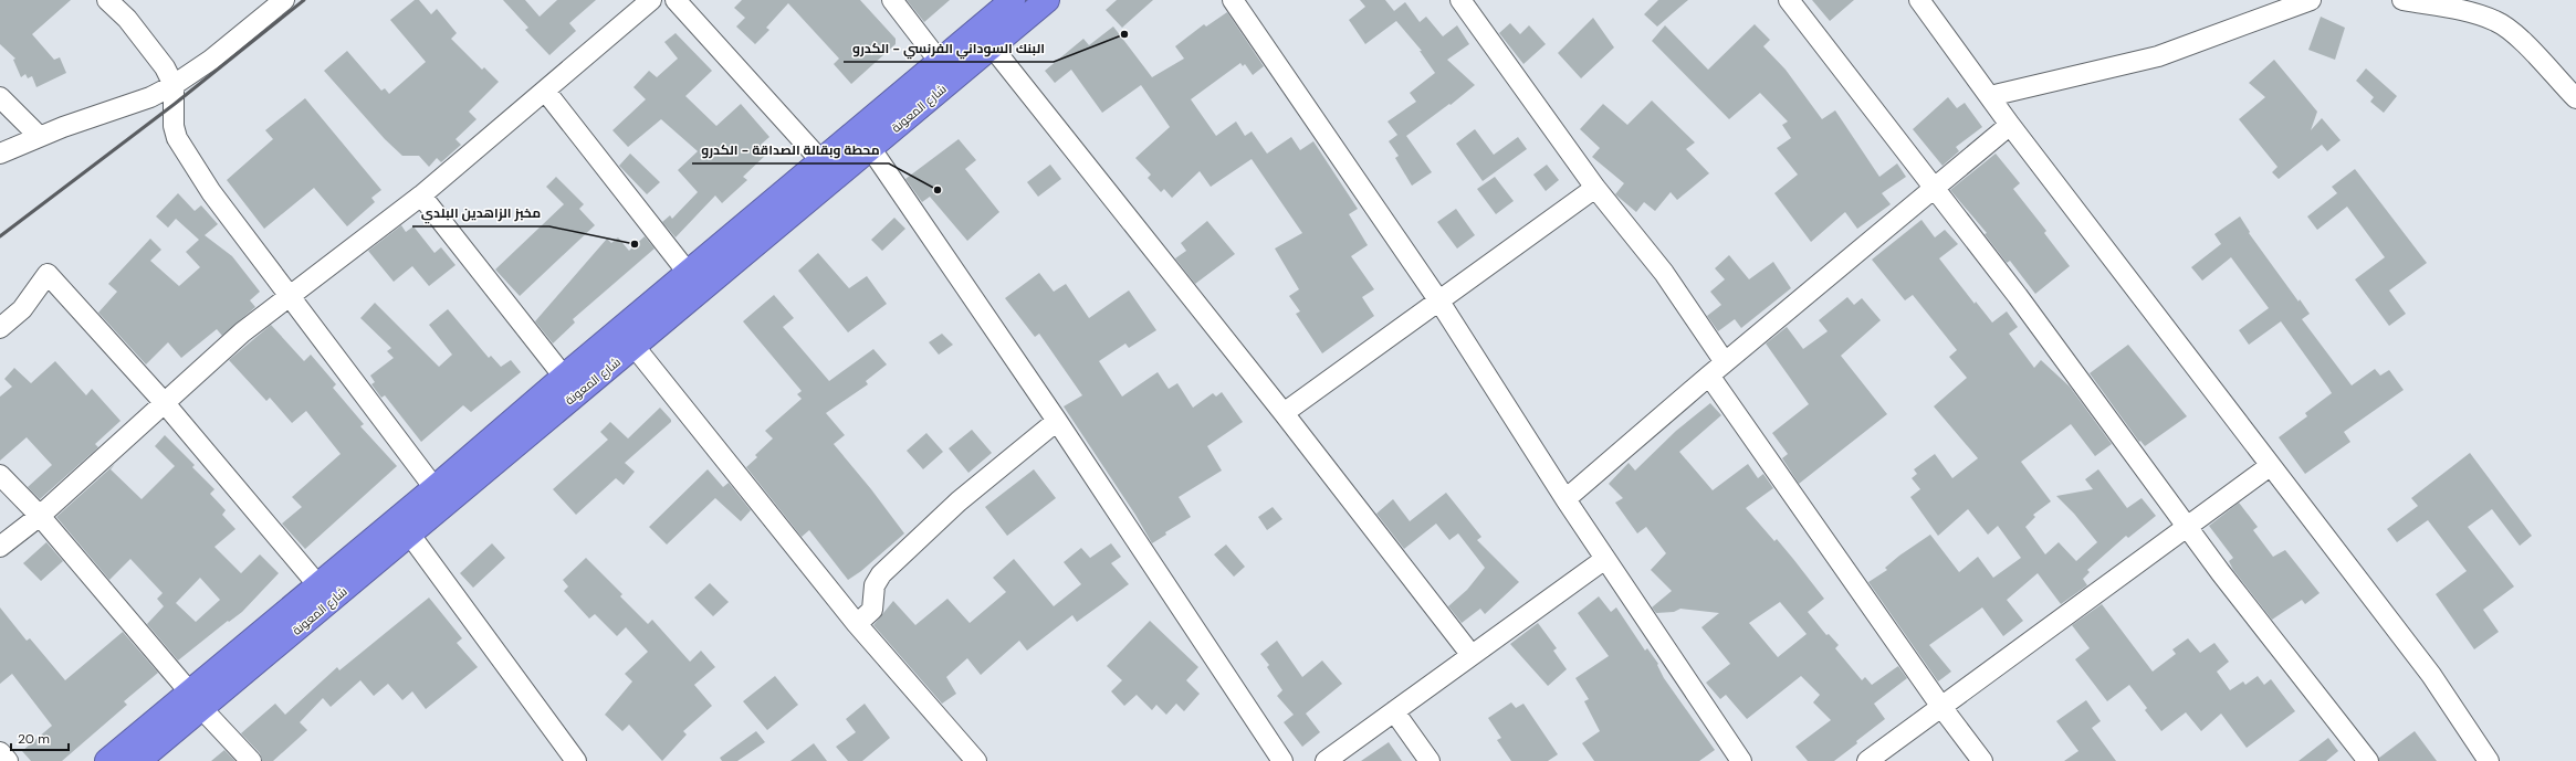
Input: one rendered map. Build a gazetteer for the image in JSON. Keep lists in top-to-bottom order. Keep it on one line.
{"streets":{"highway":["شارع المعونة"]},"places":["البنك السوداني الفرنسي - الكدرو","محطة وبقالة الصداقة - الكدرو","مخبز الزاهدين البلدي"],"scale_bar":"20 m"}
